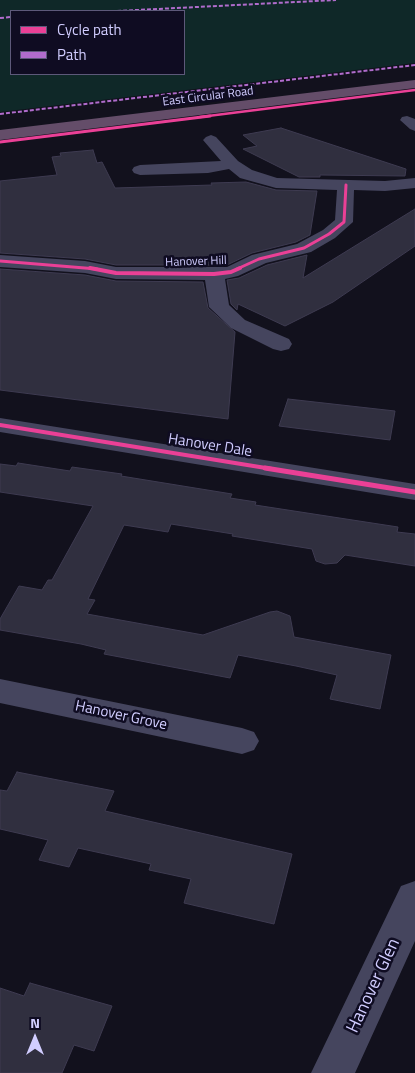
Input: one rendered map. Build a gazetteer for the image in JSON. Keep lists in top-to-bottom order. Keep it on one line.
{"streets":{"highway":["East Circular Road"],"street":["Hanover Hill","Hanover Dale","Hanover Grove","Hanover Glen"]},"legend":["Cycle path","Path"],"north":"top"}
